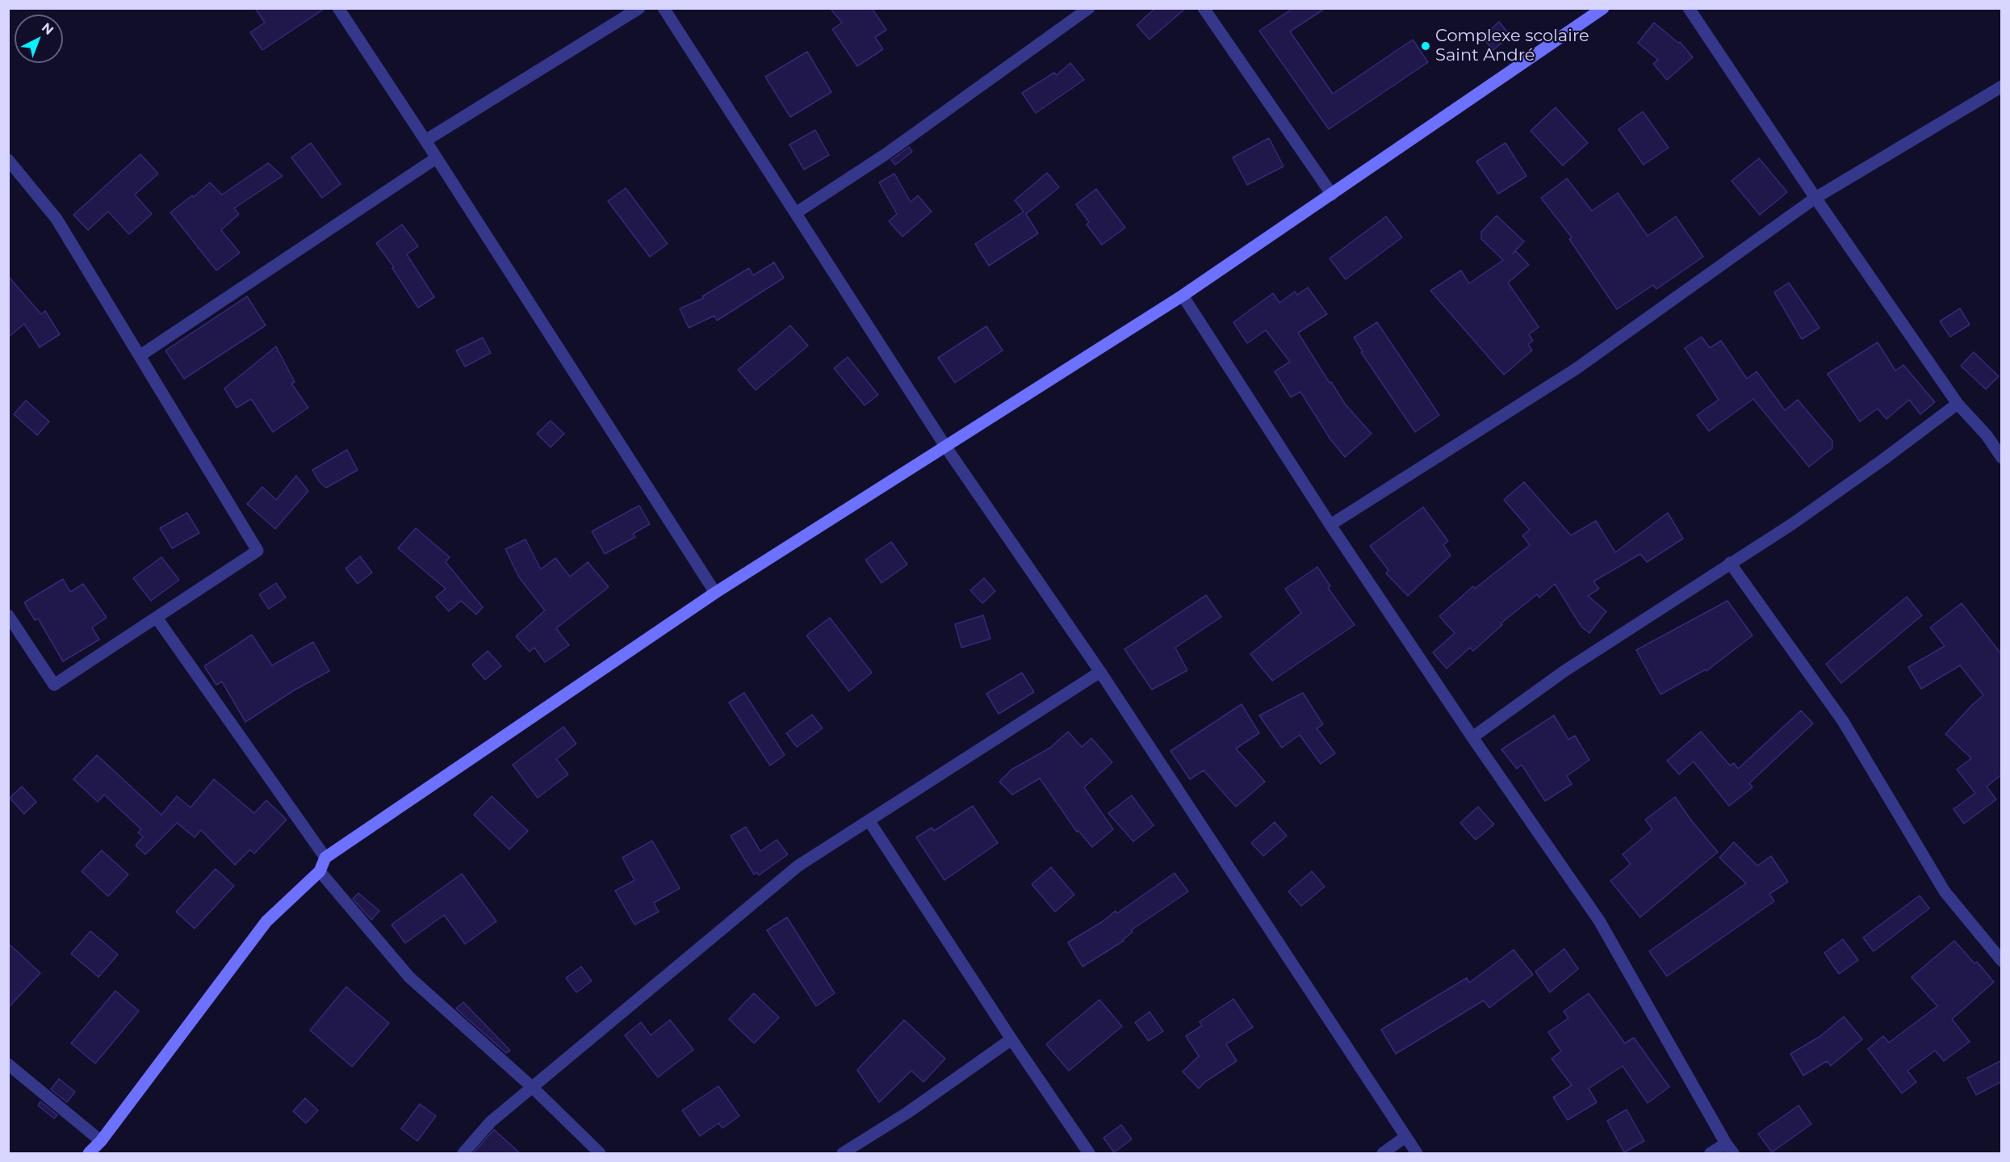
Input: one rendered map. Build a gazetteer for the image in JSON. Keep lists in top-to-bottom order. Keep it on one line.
{"places":["Complexe scolaire Saint André"],"north":"top right"}
